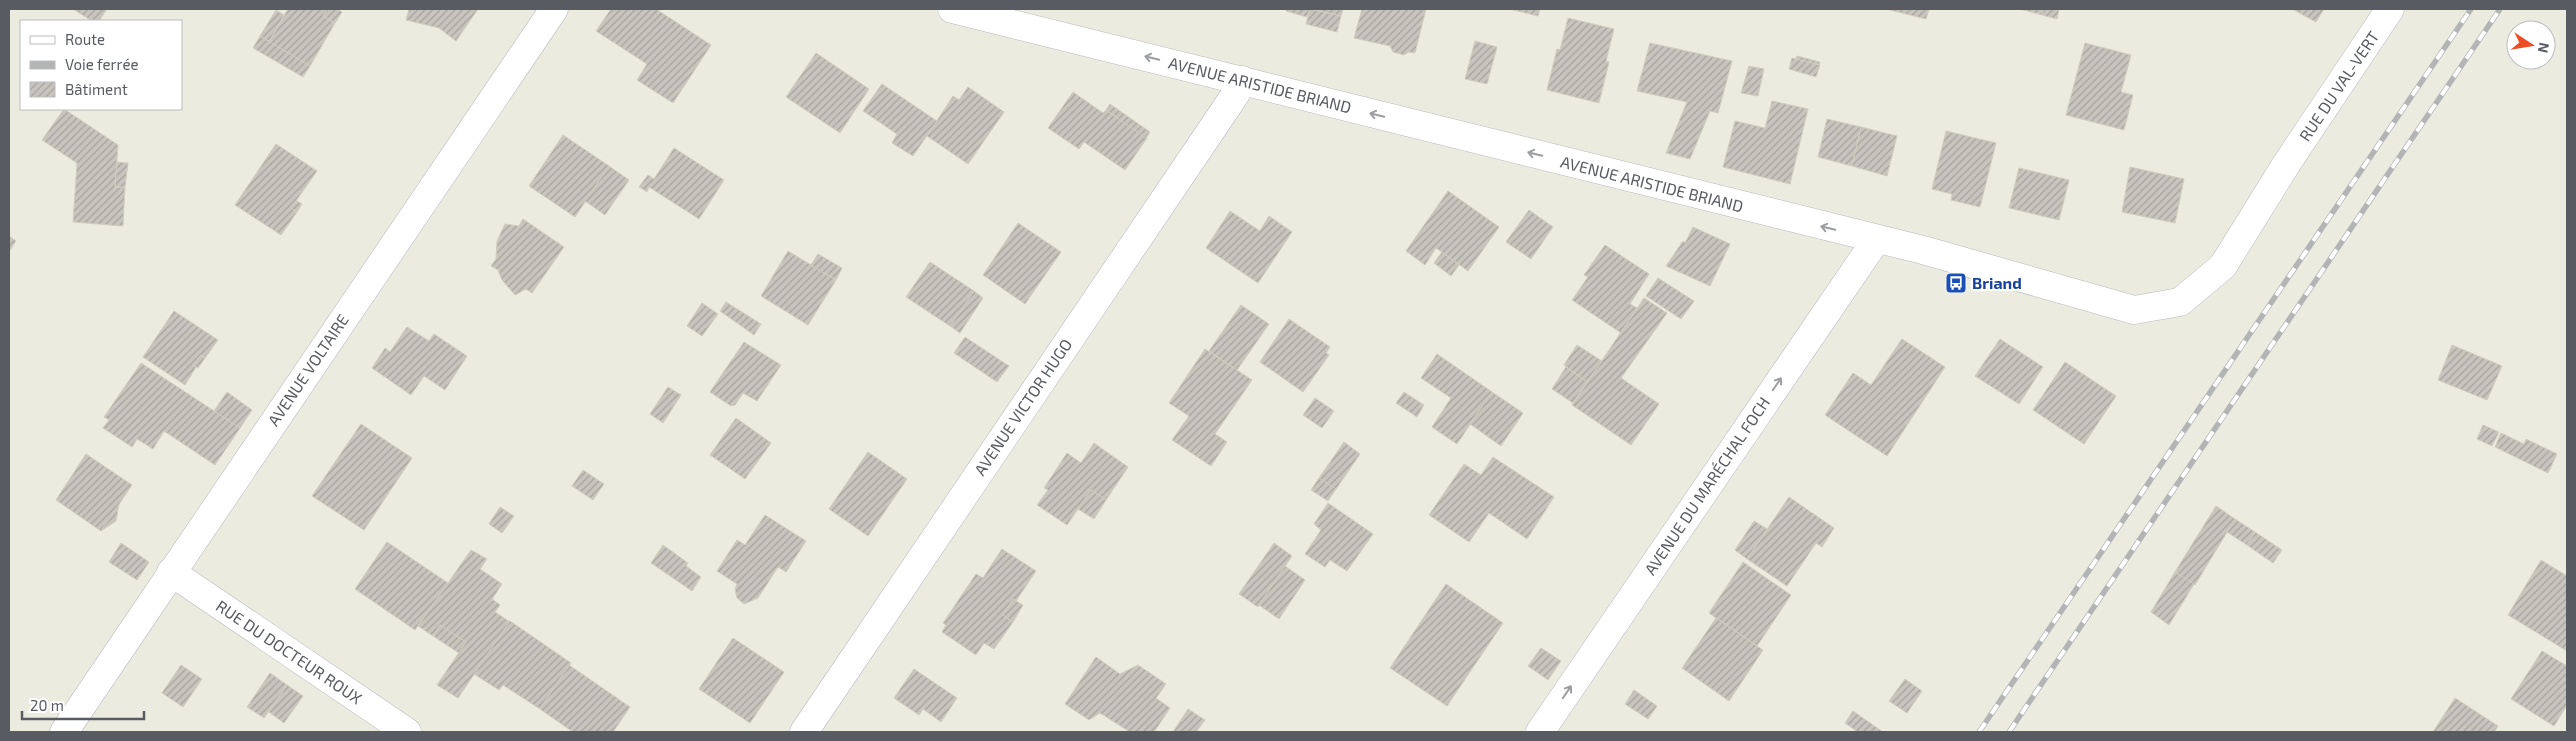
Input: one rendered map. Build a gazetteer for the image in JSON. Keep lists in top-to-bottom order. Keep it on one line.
{"streets":{"street":["AVENUE ARISTIDE BRIAND","RUE DU VAL-VERT","AVENUE VOLTAIRE","AVENUE VICTOR HUGO","AVENUE DU MARÉCHAL FOCH","RUE DU DOCTEUR ROUX"]},"crossings":[["AVENUE ARISTIDE BRIAND","RUE DU VAL-VERT"],["AVENUE ARISTIDE BRIAND","AVENUE VICTOR HUGO"],["AVENUE ARISTIDE BRIAND","AVENUE DU MARÉCHAL FOCH"],["AVENUE VOLTAIRE","RUE DU DOCTEUR ROUX"]],"one_way":["AVENUE ARISTIDE BRIAND","AVENUE DU MARÉCHAL FOCH"],"places":{"bus stop":["Briand"]},"legend":["Route","Voie ferrée","Bâtiment"],"scale_bar":"20 m","north":"right"}
